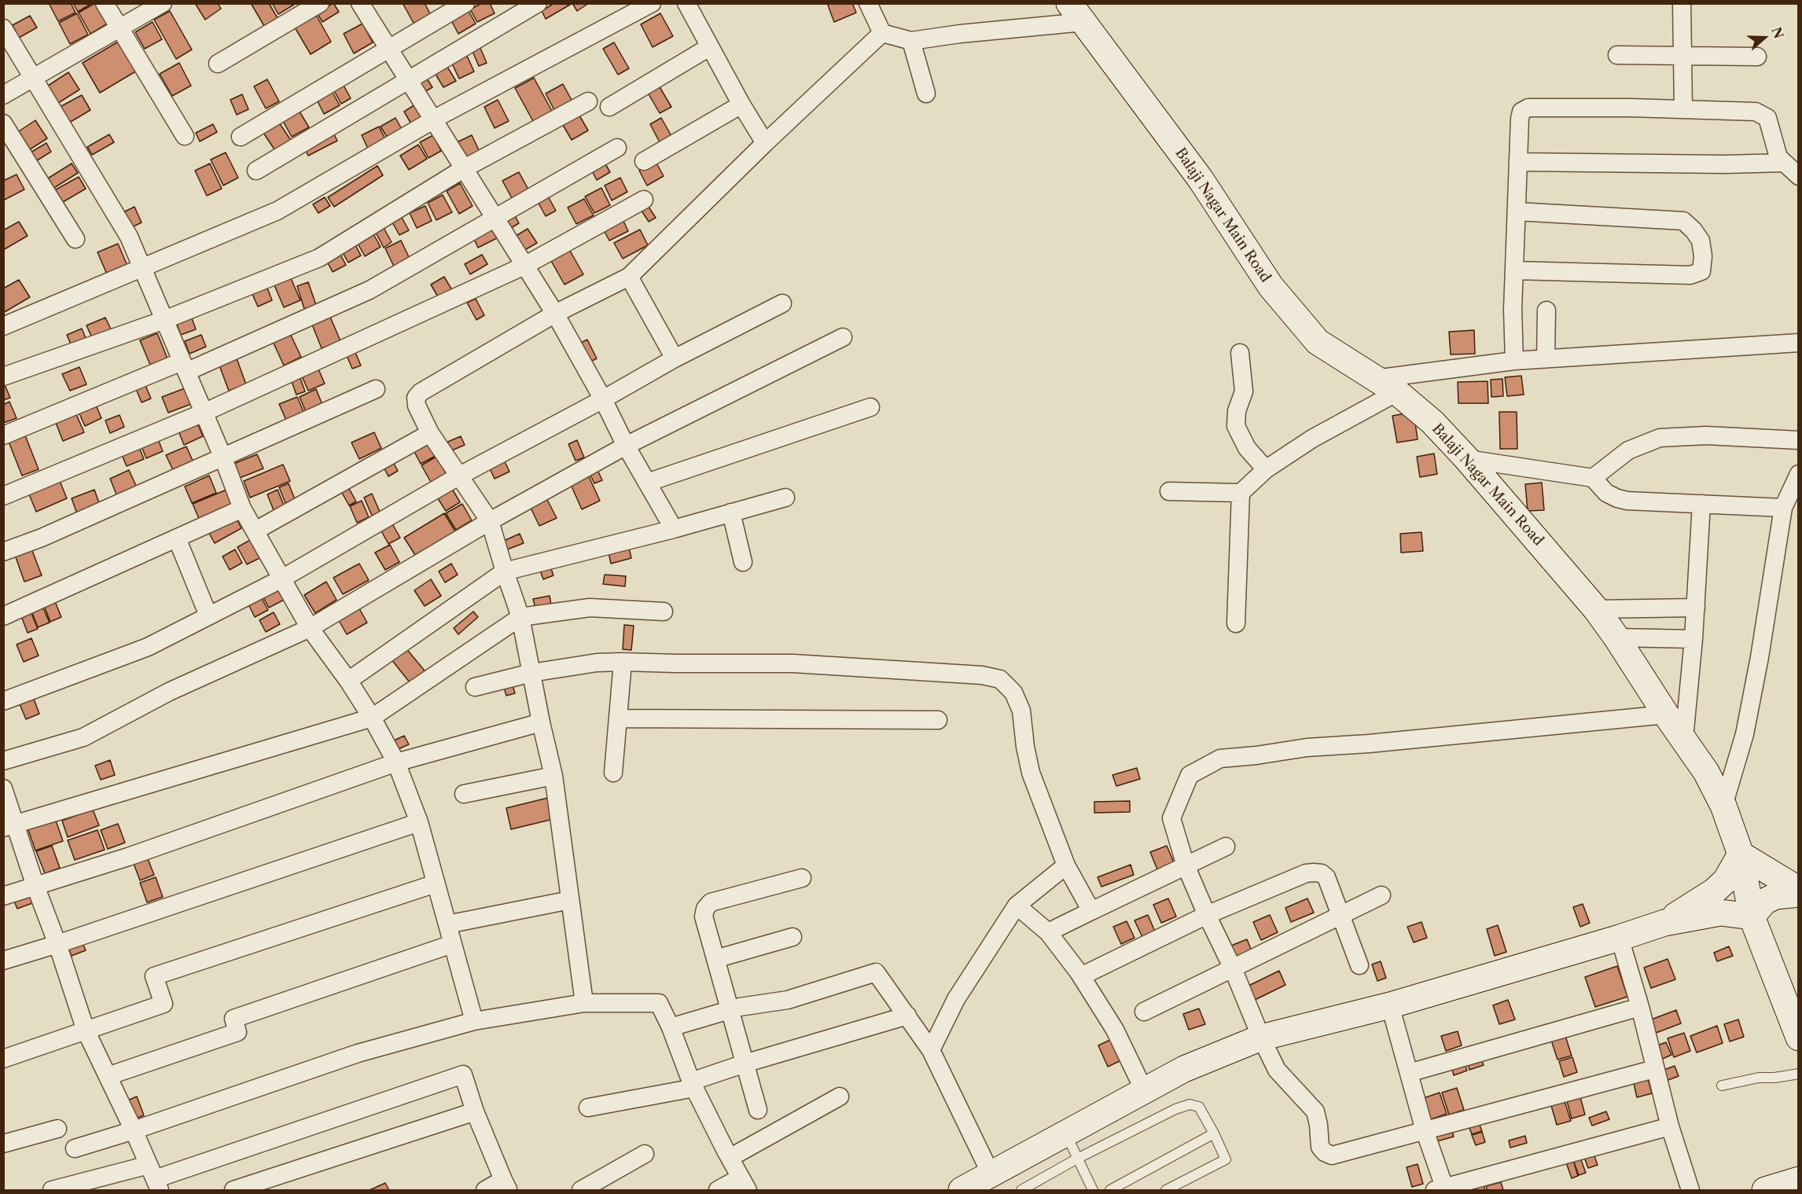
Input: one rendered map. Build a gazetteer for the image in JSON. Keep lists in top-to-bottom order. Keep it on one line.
{"streets":{"street":["Balaji Nagar Main Road"]},"north":"right"}
